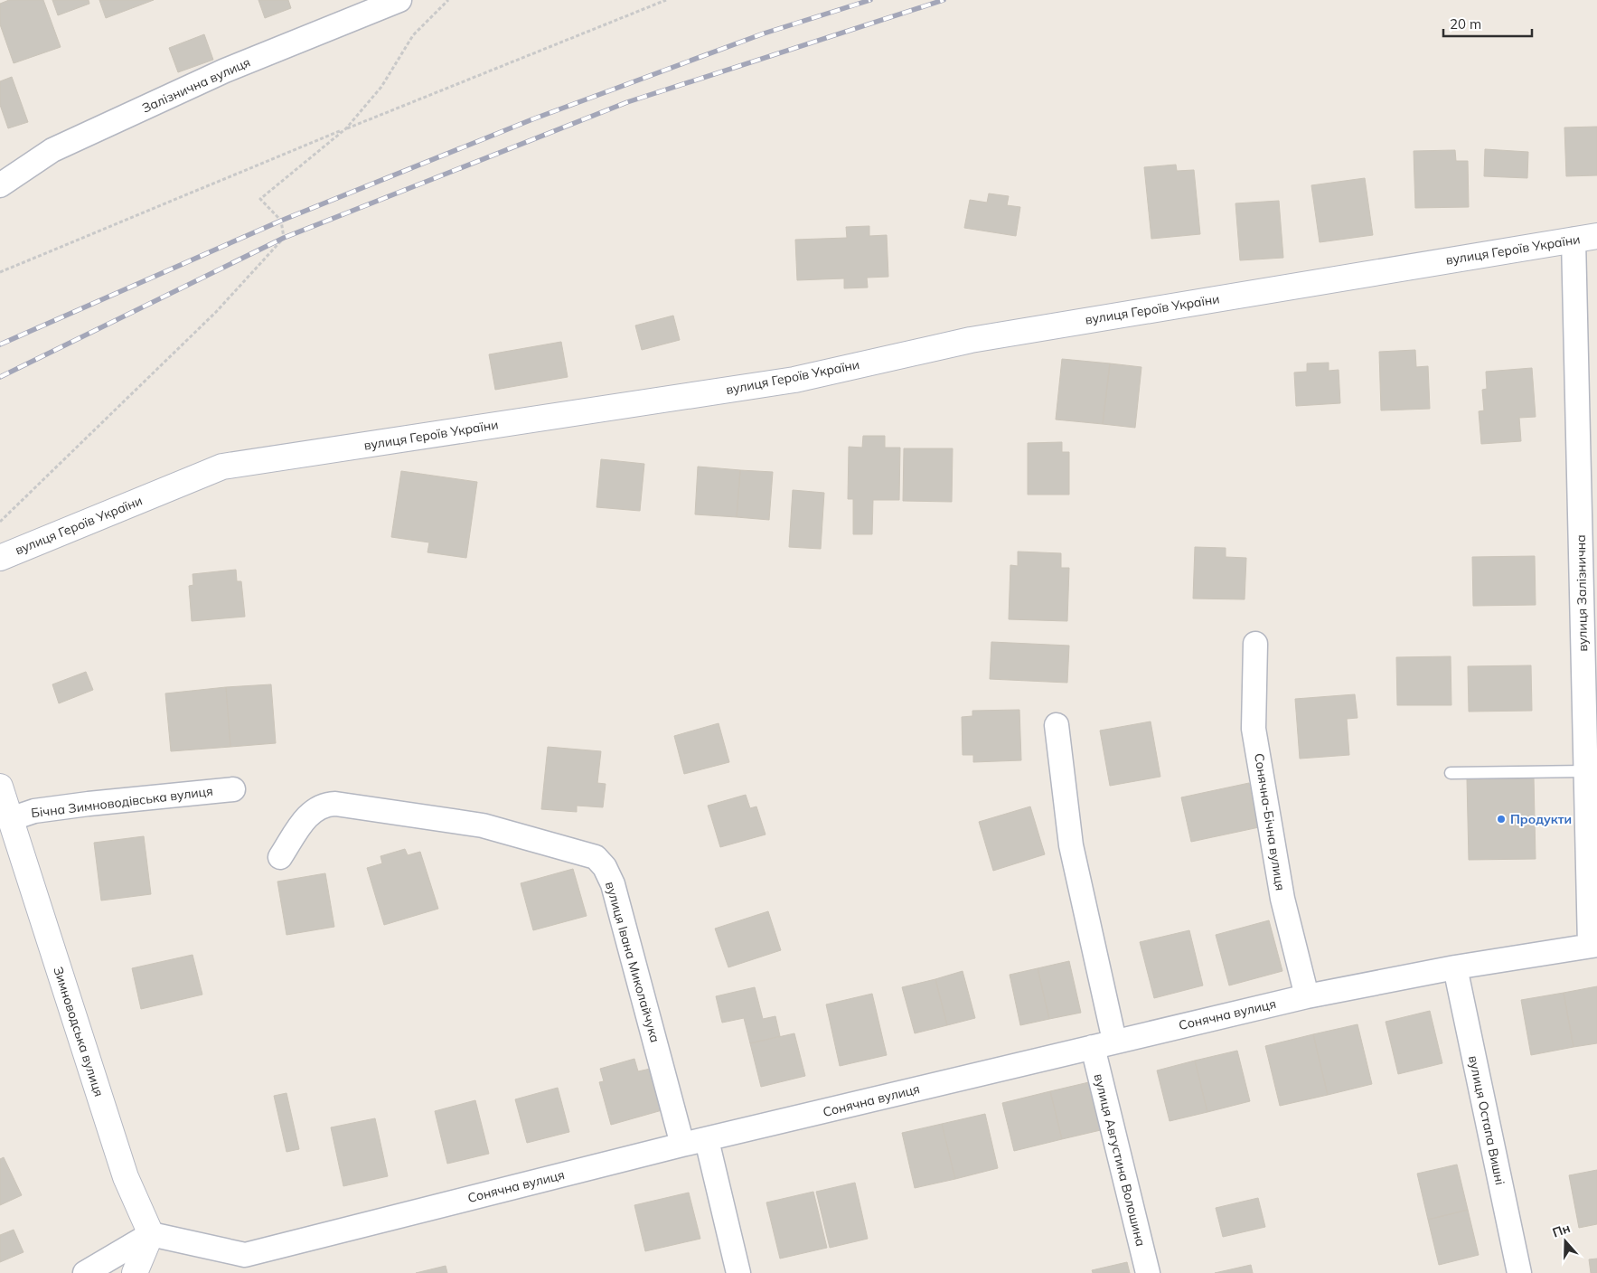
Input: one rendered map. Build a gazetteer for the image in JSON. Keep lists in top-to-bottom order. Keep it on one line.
{"streets":{"street":["Залізнична вулиця","вулиця Героїв України","вулиця Залізнична","Бічна Зимноводівська вулиця","Сонячна-Бічна вулиця","вулиця Івана Миколайчука","Сонячна вулиця","Зимноводська вулиця","вулиця Остапа Вишні","вулиця Августина Волошина"]},"crossings":[["вулиця Героїв України","вулиця Залізнична"],["вулиця Залізнична","Сонячна вулиця"],["Бічна Зимноводівська вулиця","Зимноводська вулиця"],["Сонячна-Бічна вулиця","Сонячна вулиця"],["вулиця Івана Миколайчука","Сонячна вулиця"],["Сонячна вулиця","Зимноводська вулиця"],["Сонячна вулиця","вулиця Остапа Вишні"],["Сонячна вулиця","вулиця Августина Волошина"]],"places":["Продукти"],"scale_bar":"20 m","north":"top"}
